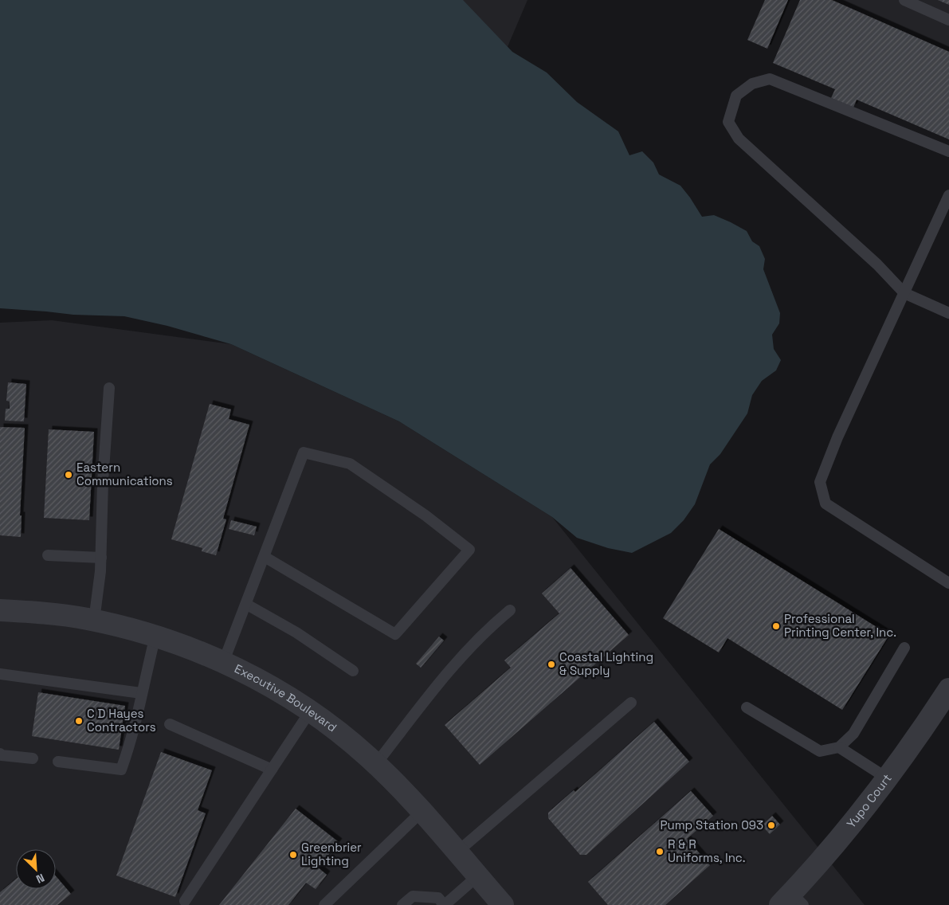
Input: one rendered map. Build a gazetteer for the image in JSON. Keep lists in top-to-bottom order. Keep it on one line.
{"streets":{"street":["Executive Boulevard","Yupo Court"]},"places":["Eastern Communications","Professional Printing Center, Inc.","Coastal Lighting & Supply","C D Hayes Contractors","Pump Station 093","R & R Uniforms, Inc.","Greenbrier Lighting"],"north":"bottom right"}
